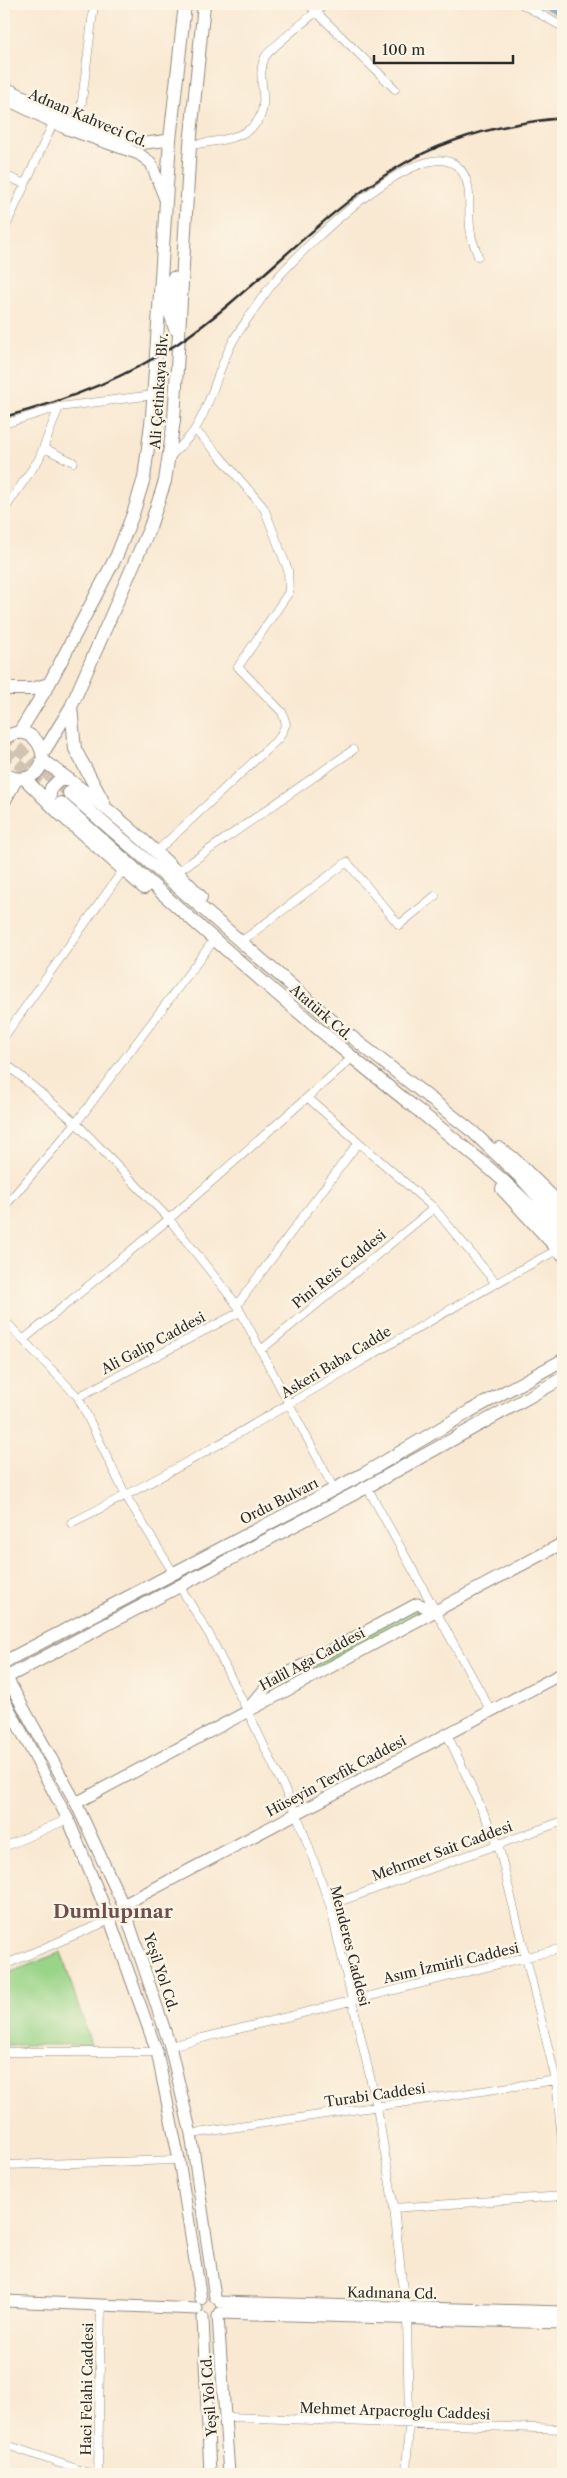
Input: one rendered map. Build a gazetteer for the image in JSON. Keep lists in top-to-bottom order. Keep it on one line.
{"streets":{"main road":["Ali Çetinkaya Blv.","Atatürk Cd.","Ordu Bulvarı"],"street":["Adnan Kahveci Cd.","Pini Reis Caddesi","Ali Galip Caddesi","Askeri Baba Cadde","Halil Aga Caddesi","Hüseyin Tevfik Caddesi","Mehrmet Sait Caddesi","Menderes Caddesi","Asım İzmirli Caddesi","Yeşil Yol Cd.","Turabi Caddesi","Kadınana Cd.","Haci Felahi Caddesi","Mehmet Arpacroglu Caddesi"]},"crossings":[["Adnan Kahveci Cd.","Ali Çetinkaya Blv."],["Atatürk Cd.","Askeri Baba Cadde"],["Ordu Bulvarı","Menderes Caddesi"],["Ordu Bulvarı","Yeşil Yol Cd."],["Halil Aga Caddesi","Menderes Caddesi"],["Halil Aga Caddesi","Yeşil Yol Cd."],["Hüseyin Tevfik Caddesi","Menderes Caddesi"],["Hüseyin Tevfik Caddesi","Yeşil Yol Cd."],["Mehrmet Sait Caddesi","Menderes Caddesi"],["Menderes Caddesi","Asım İzmirli Caddesi"],["Menderes Caddesi","Turabi Caddesi"],["Menderes Caddesi","Kadınana Cd."],["Menderes Caddesi","Mehmet Arpacroglu Caddesi"],["Asım İzmirli Caddesi","Yeşil Yol Cd."],["Yeşil Yol Cd.","Turabi Caddesi"],["Yeşil Yol Cd.","Kadınana Cd."],["Yeşil Yol Cd.","Mehmet Arpacroglu Caddesi"]],"districts":["Dumlupınar"],"scale_bar":"100 m"}
